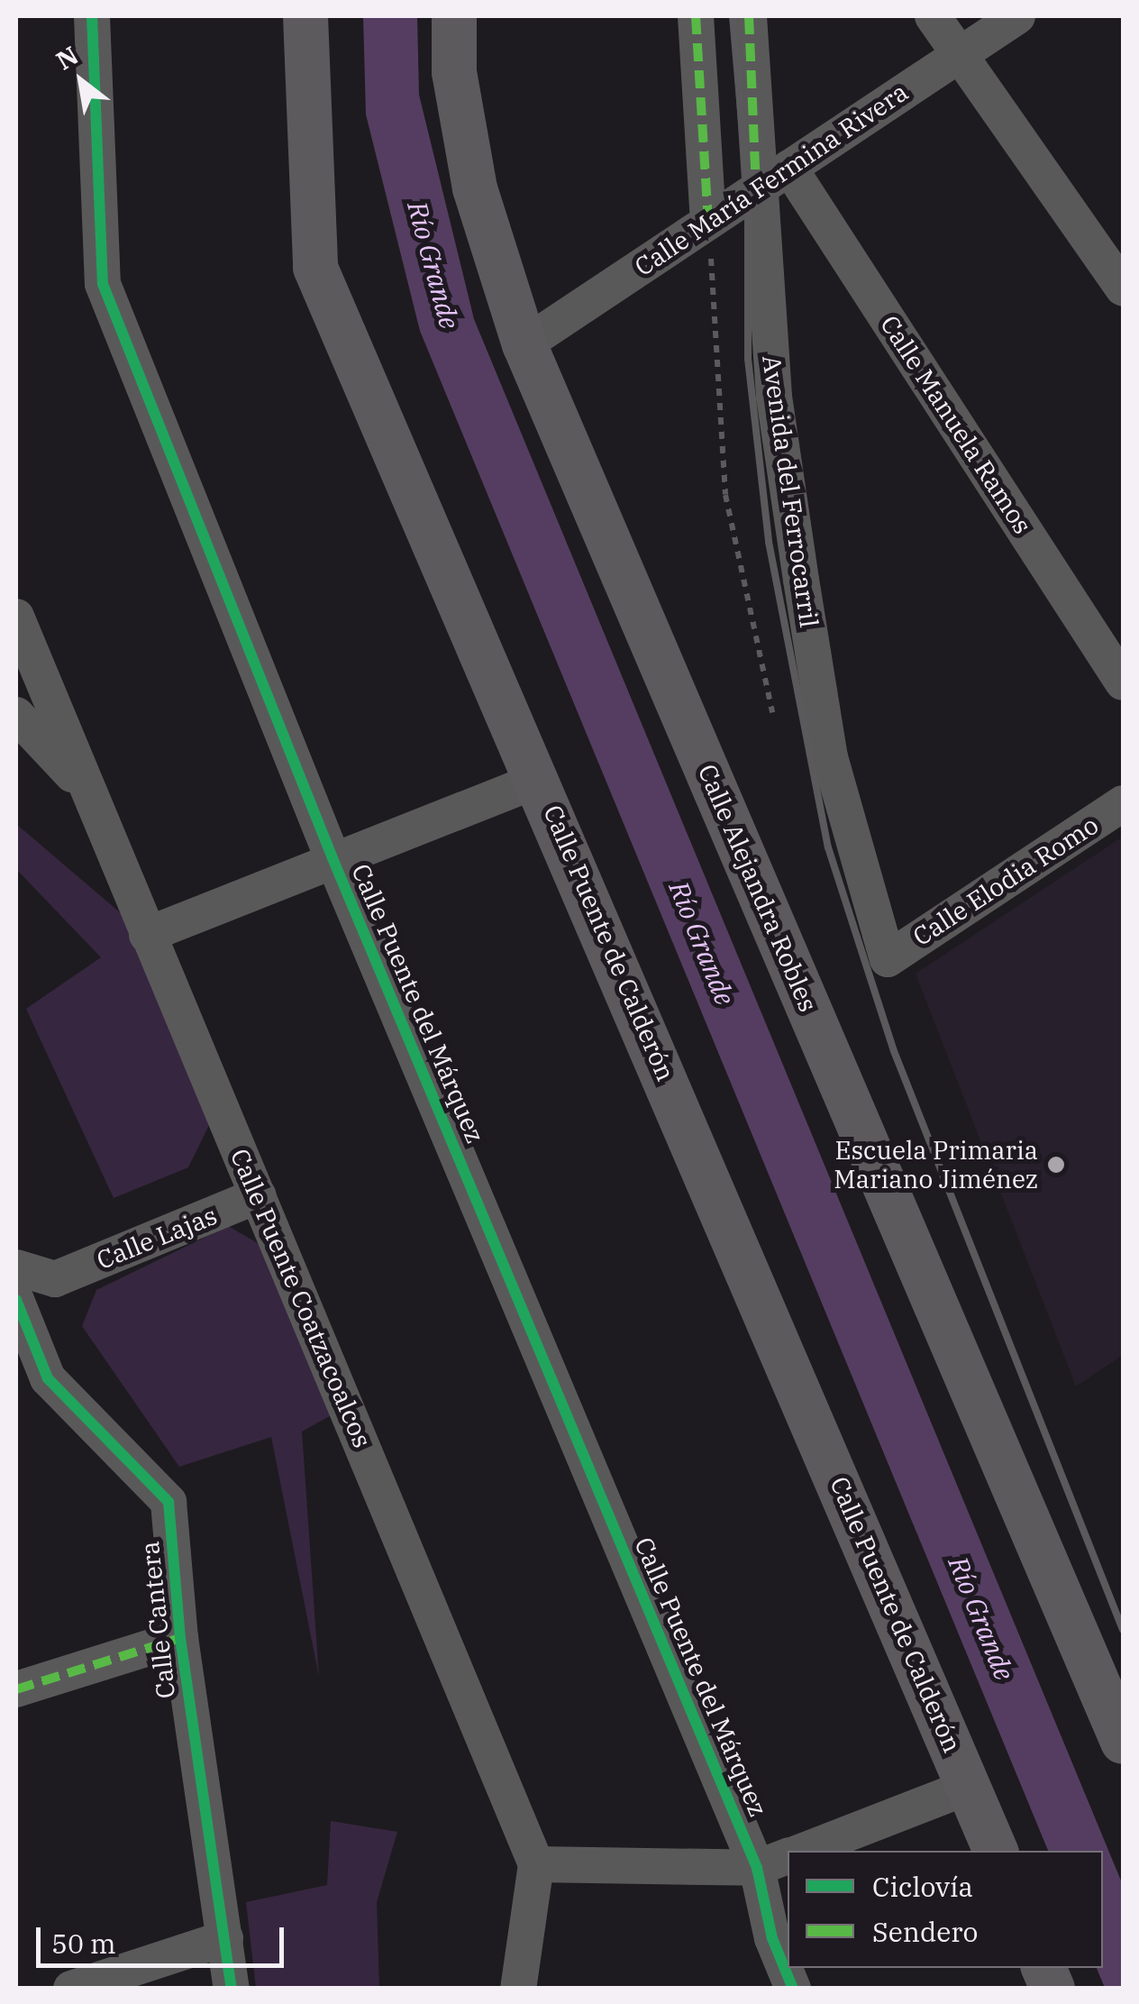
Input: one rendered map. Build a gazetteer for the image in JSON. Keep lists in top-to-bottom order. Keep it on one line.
{"streets":{"main road":["Calle Alejandra Robles","Calle Puente de Calderón"],"street":["Calle María Fermina Rivera","Calle Manuela Ramos","Avenida del Ferrocarril","Calle Elodia Romo","Calle Puente del Márquez","Calle Lajas","Calle Puente Coatzacoalcos","Calle Cantera"]},"crossings":[["Calle María Fermina Rivera","Calle Manuela Ramos"],["Calle María Fermina Rivera","Avenida del Ferrocarril"],["Calle María Fermina Rivera","Calle Alejandra Robles"],["Avenida del Ferrocarril","Calle Elodia Romo"],["Calle Lajas","Calle Puente Coatzacoalcos"]],"water":["Río Grande"],"places":["Escuela Primaria Mariano Jiménez"],"legend":["Ciclovía","Sendero"],"scale_bar":"50 m","north":"top left"}
